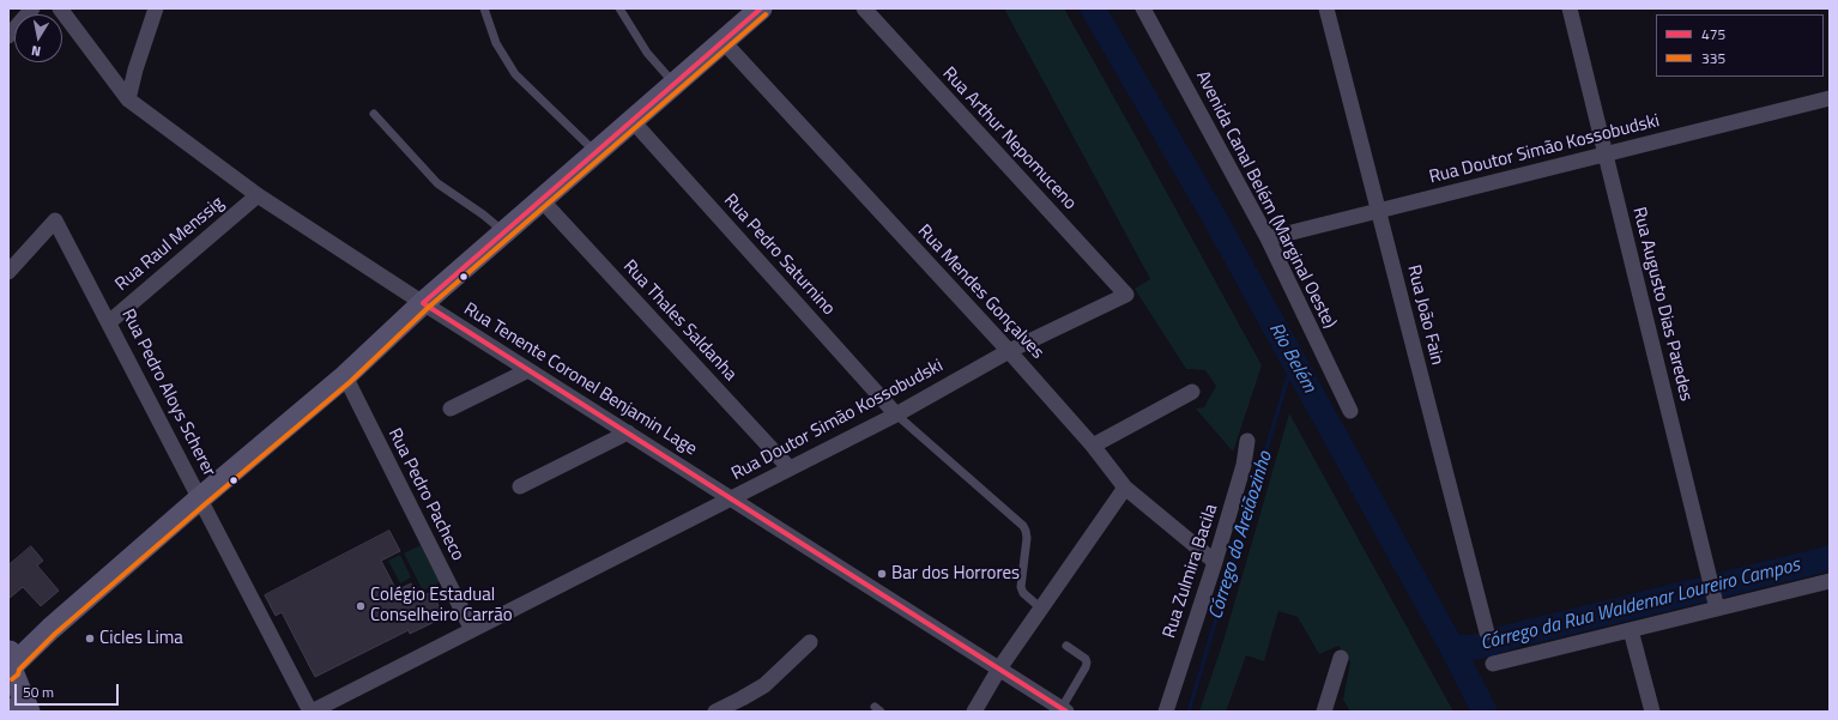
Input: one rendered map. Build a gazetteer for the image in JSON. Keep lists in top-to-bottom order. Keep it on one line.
{"streets":{"street":["Rua Arthur Nepomuceno","Rua Doutor Simão Kossobudski","Avenida Canal Belém (Marginal Oeste)","Rua Raul Menssig","Rua Pedro Saturnino","Rua Mendes Gonçalves","Rua Augusto Dias Paredes","Rua João Fain","Rua Thales Saldanha","Rua Tenente Coronel Benjamin Lage","Rua Pedro Aloys Scherer","Rua Pedro Pacheco","Rua Zulmira Bacila"]},"crossings":[["Rua Arthur Nepomuceno","Rua Doutor Simão Kossobudski"],["Rua Doutor Simão Kossobudski","Avenida Canal Belém (Marginal Oeste)"],["Rua Doutor Simão Kossobudski","Rua Pedro Saturnino"],["Rua Doutor Simão Kossobudski","Rua Mendes Gonçalves"],["Rua Doutor Simão Kossobudski","Rua Augusto Dias Paredes"],["Rua Doutor Simão Kossobudski","Rua João Fain"],["Rua Doutor Simão Kossobudski","Rua Thales Saldanha"],["Rua Doutor Simão Kossobudski","Rua Tenente Coronel Benjamin Lage"],["Rua Doutor Simão Kossobudski","Rua Pedro Aloys Scherer"],["Rua Doutor Simão Kossobudski","Rua Pedro Pacheco"],["Rua Raul Menssig","Rua Tenente Coronel Benjamin Lage"],["Rua Raul Menssig","Rua Pedro Aloys Scherer"],["Rua Mendes Gonçalves","Rua Zulmira Bacila"]],"water":["Rio Belém","Córrego do Areiãozinho","Córrego da Rua Waldemar Loureiro Campos"],"places":["Bar dos Horrores","Colégio Estadual Conselheiro Carrão","Cicles Lima"],"lines":["transit line 475","transit line 335"],"legend":["475","335"],"scale_bar":"50 m","north":"bottom"}
